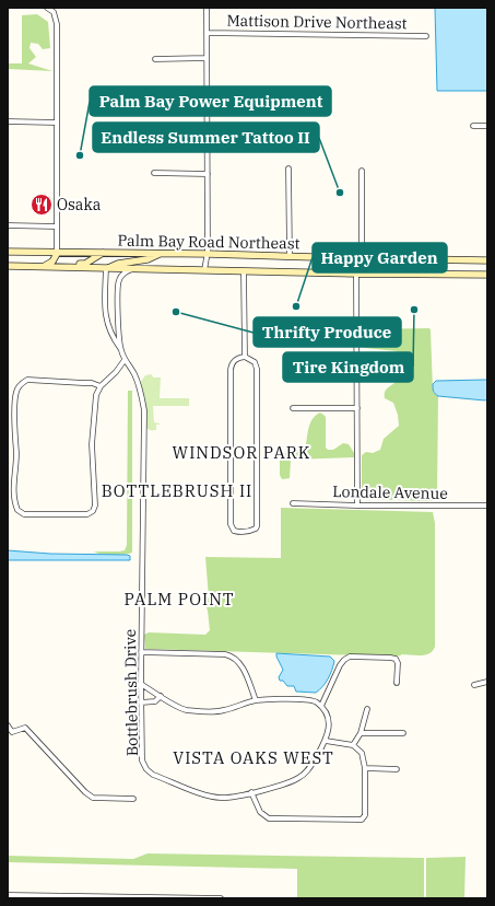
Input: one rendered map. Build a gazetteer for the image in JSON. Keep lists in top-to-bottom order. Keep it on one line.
{"streets":{"main road":["Palm Bay Road Northeast"],"street":["Mattison Drive Northeast","Londale Avenue","Bottlebrush Drive"]},"crossings":[["Palm Bay Road Northeast","Bottlebrush Drive"]],"districts":["WINDSOR PARK","BOTTLEBRUSH II","PALM POINT","VISTA OAKS WEST"],"places":{"other":["Palm Bay Power Equipment","Endless Summer Tattoo II","Happy Garden","Tire Kingdom","Thrifty Produce"],"restaurant":["Osaka"]}}
